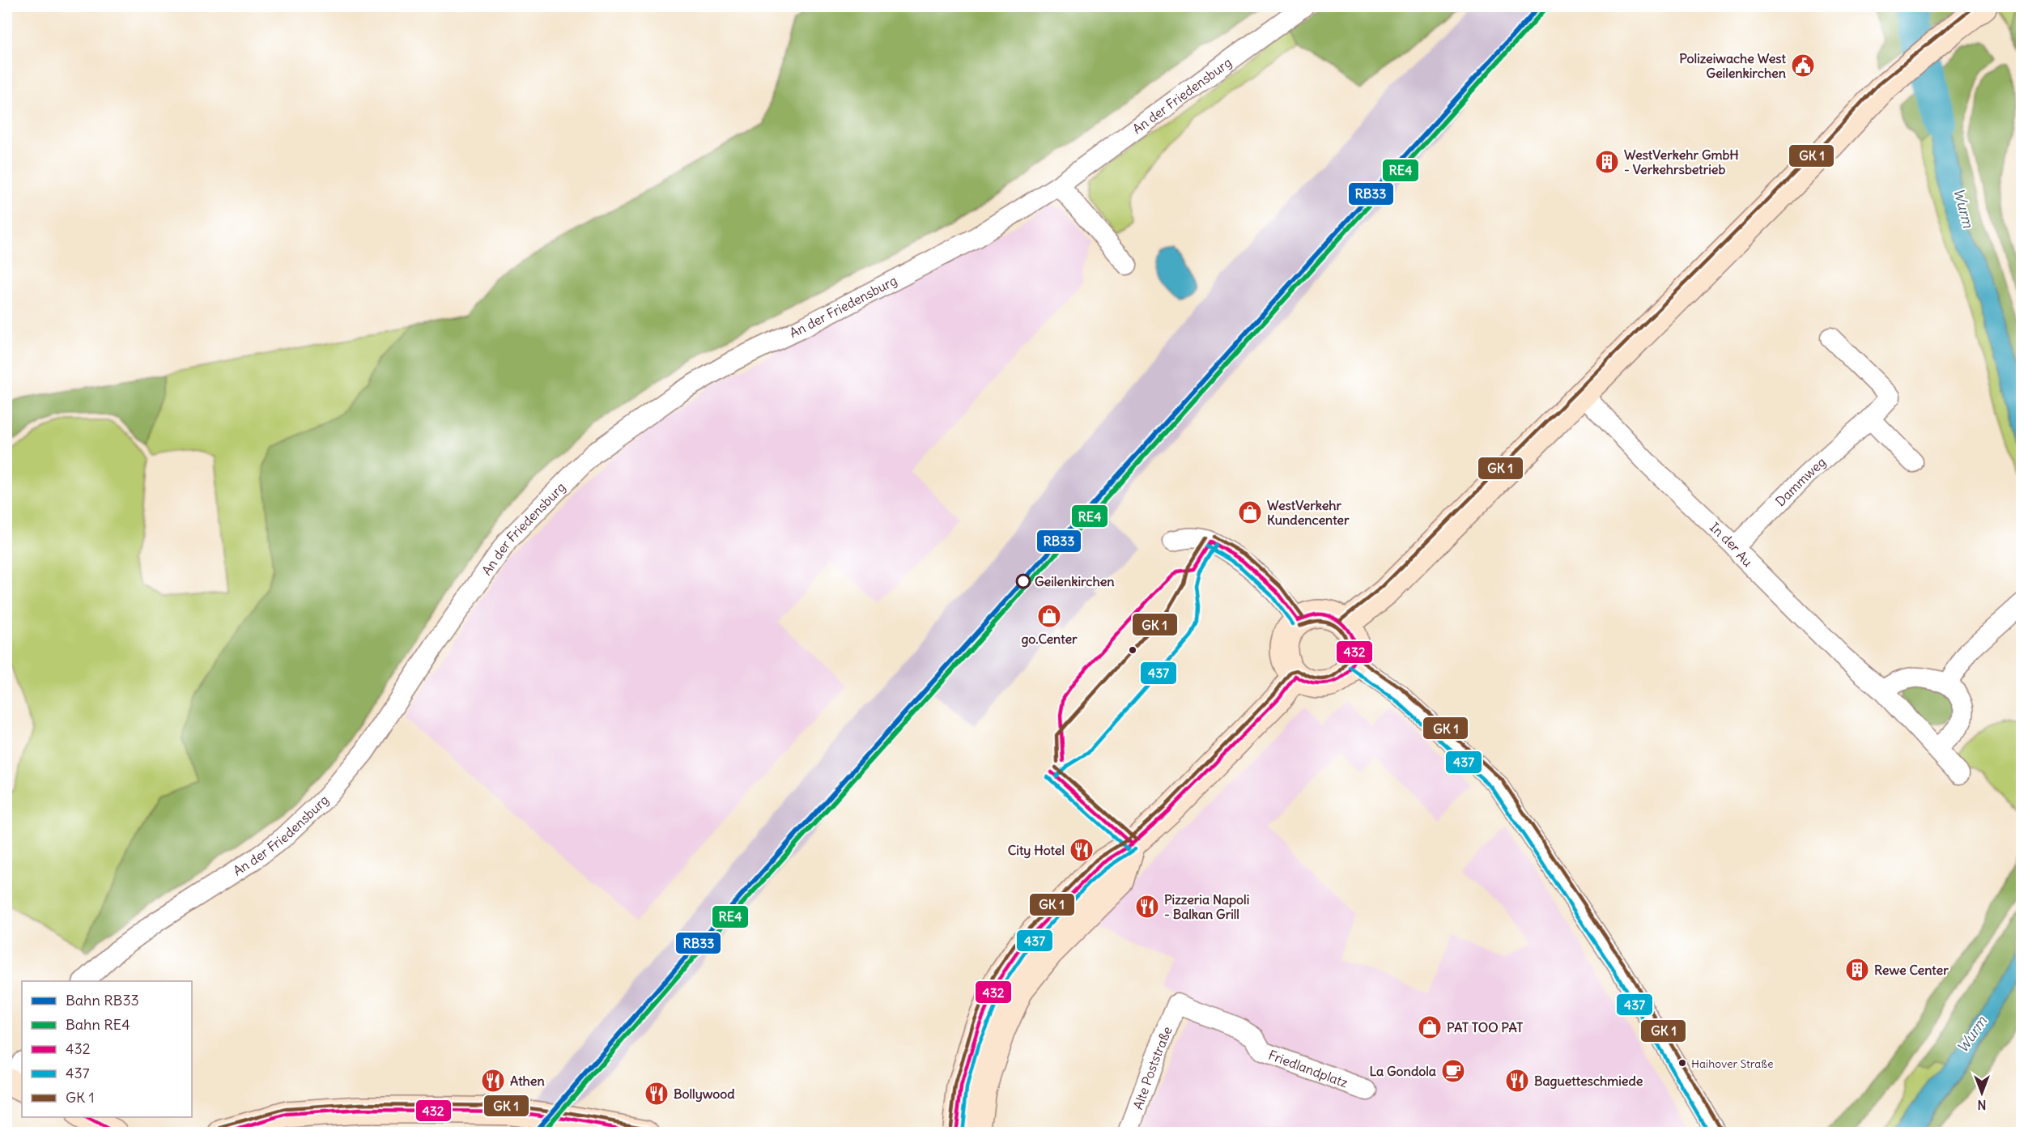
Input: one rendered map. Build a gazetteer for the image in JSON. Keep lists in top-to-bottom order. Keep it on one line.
{"streets":{"street":["An der Friedensburg","Dammweg","In der Au","Alte Poststraße","Friedlandplatz"]},"crossings":[["Dammweg","In der Au"],["Alte Poststraße","Friedlandplatz"]],"water":["Wurm"],"places":{"public building":["Polizeiwache West Geilenkirchen"],"building":["WestVerkehr GmbH - Verkehrsbetrieb","Rewe Center"],"shop":["WestVerkehr Kundencenter","go.Center","PAT TOO PAT"],"other":["Geilenkirchen","Haihover Straße"],"restaurant":["City Hotel","Pizzeria Napoli - Balkan Grill","Athen","Baguetteschmiede","Bollywood"],"cafe":["La Gondola"]},"lines":["rail line RB33","rail line RE4","transit line 432","transit line 437"],"legend":["Bahn RB33","Bahn RE4","432","437","GK 1"],"north":"bottom"}
